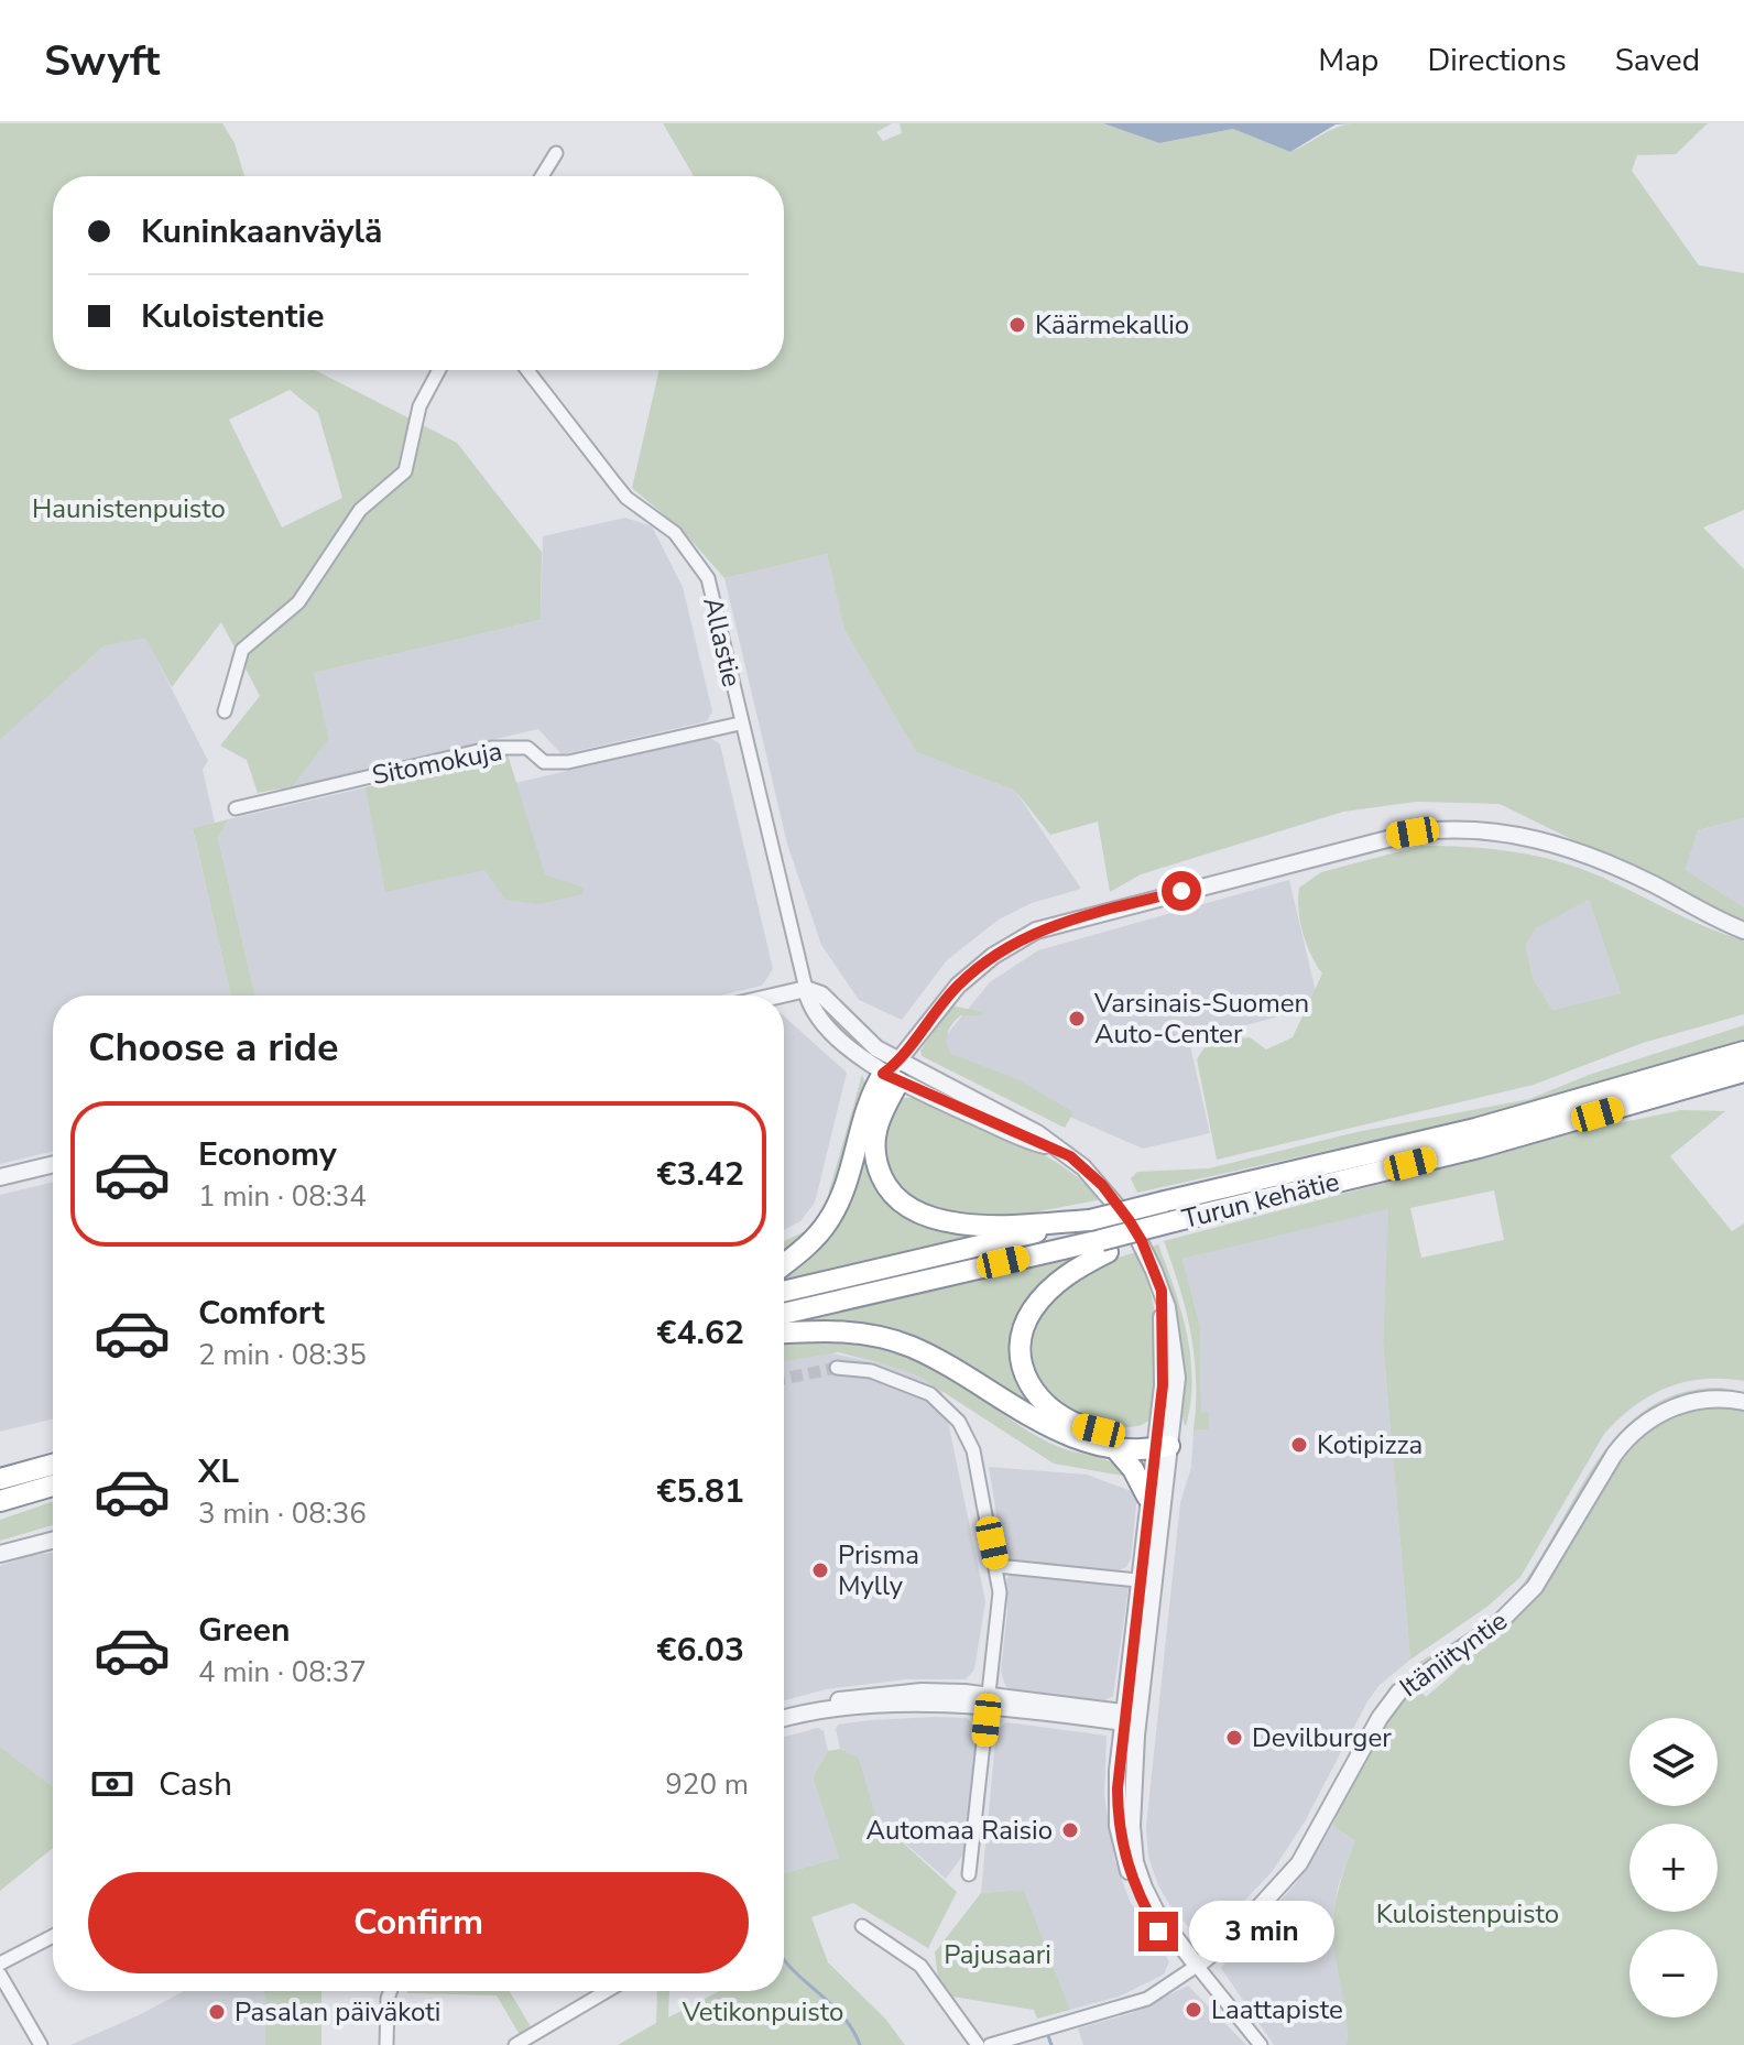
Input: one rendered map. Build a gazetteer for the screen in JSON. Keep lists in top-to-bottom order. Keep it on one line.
{"streets":{"highway":["Turun kehätie"],"street":["Allastie","Sitomokuja","Itäniityntie"]},"crossings":[["Allastie","Sitomokuja"]],"parks":["Haunistenpuisto","Kuloistenpuisto","Pajusaari","Vetikonpuisto"],"places":["Käärmekallio","Varsinais-Suomen Auto-Center","Kotipizza","Prisma Mylly","Devilburger","Automaa Raisio","Laattapiste","Pasalan päiväkoti"],"page":{"header":"Swyft","nav":["Map","Directions","Saved"],"banner":["Kuninkaanväylä","Kuloistentie"],"heading":"Choose a ride","list":[{"name":"Economy","note":"1 min · 08:34","value":"€3.42"},{"name":"Comfort","note":"2 min · 08:35","value":"€4.62"},{"name":"XL","note":"3 min · 08:36","value":"€5.81"},{"name":"Green","note":"4 min · 08:37","value":"€6.03"}],"map_buttons":["+","−"],"pay":["Cash","920 m"],"buttons":"Confirm","bubble":"3 min"}}
